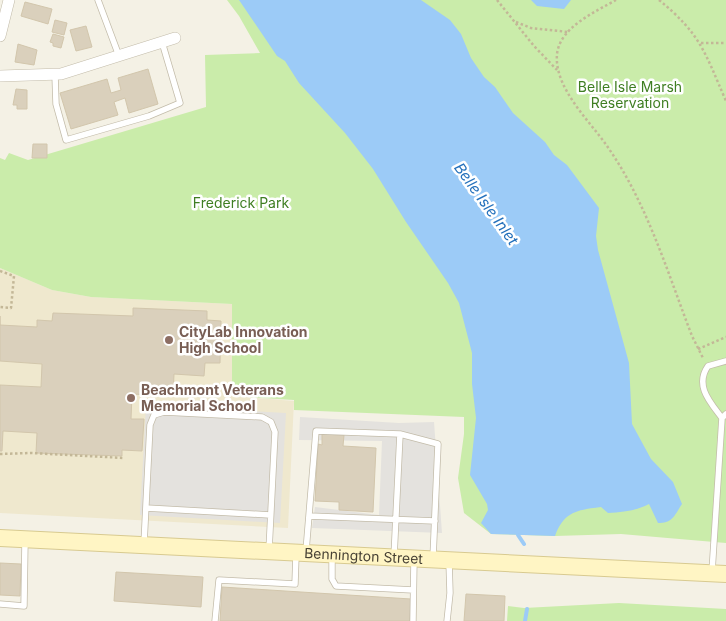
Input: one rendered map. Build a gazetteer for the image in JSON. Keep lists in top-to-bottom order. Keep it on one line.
{"streets":{"main road":["Bennington Street"]},"water":["Belle Isle Inlet"],"parks":["Belle Isle Marsh Reservation","Frederick Park"],"places":["CityLab Innovation High School","Beachmont Veterans Memorial School"]}
